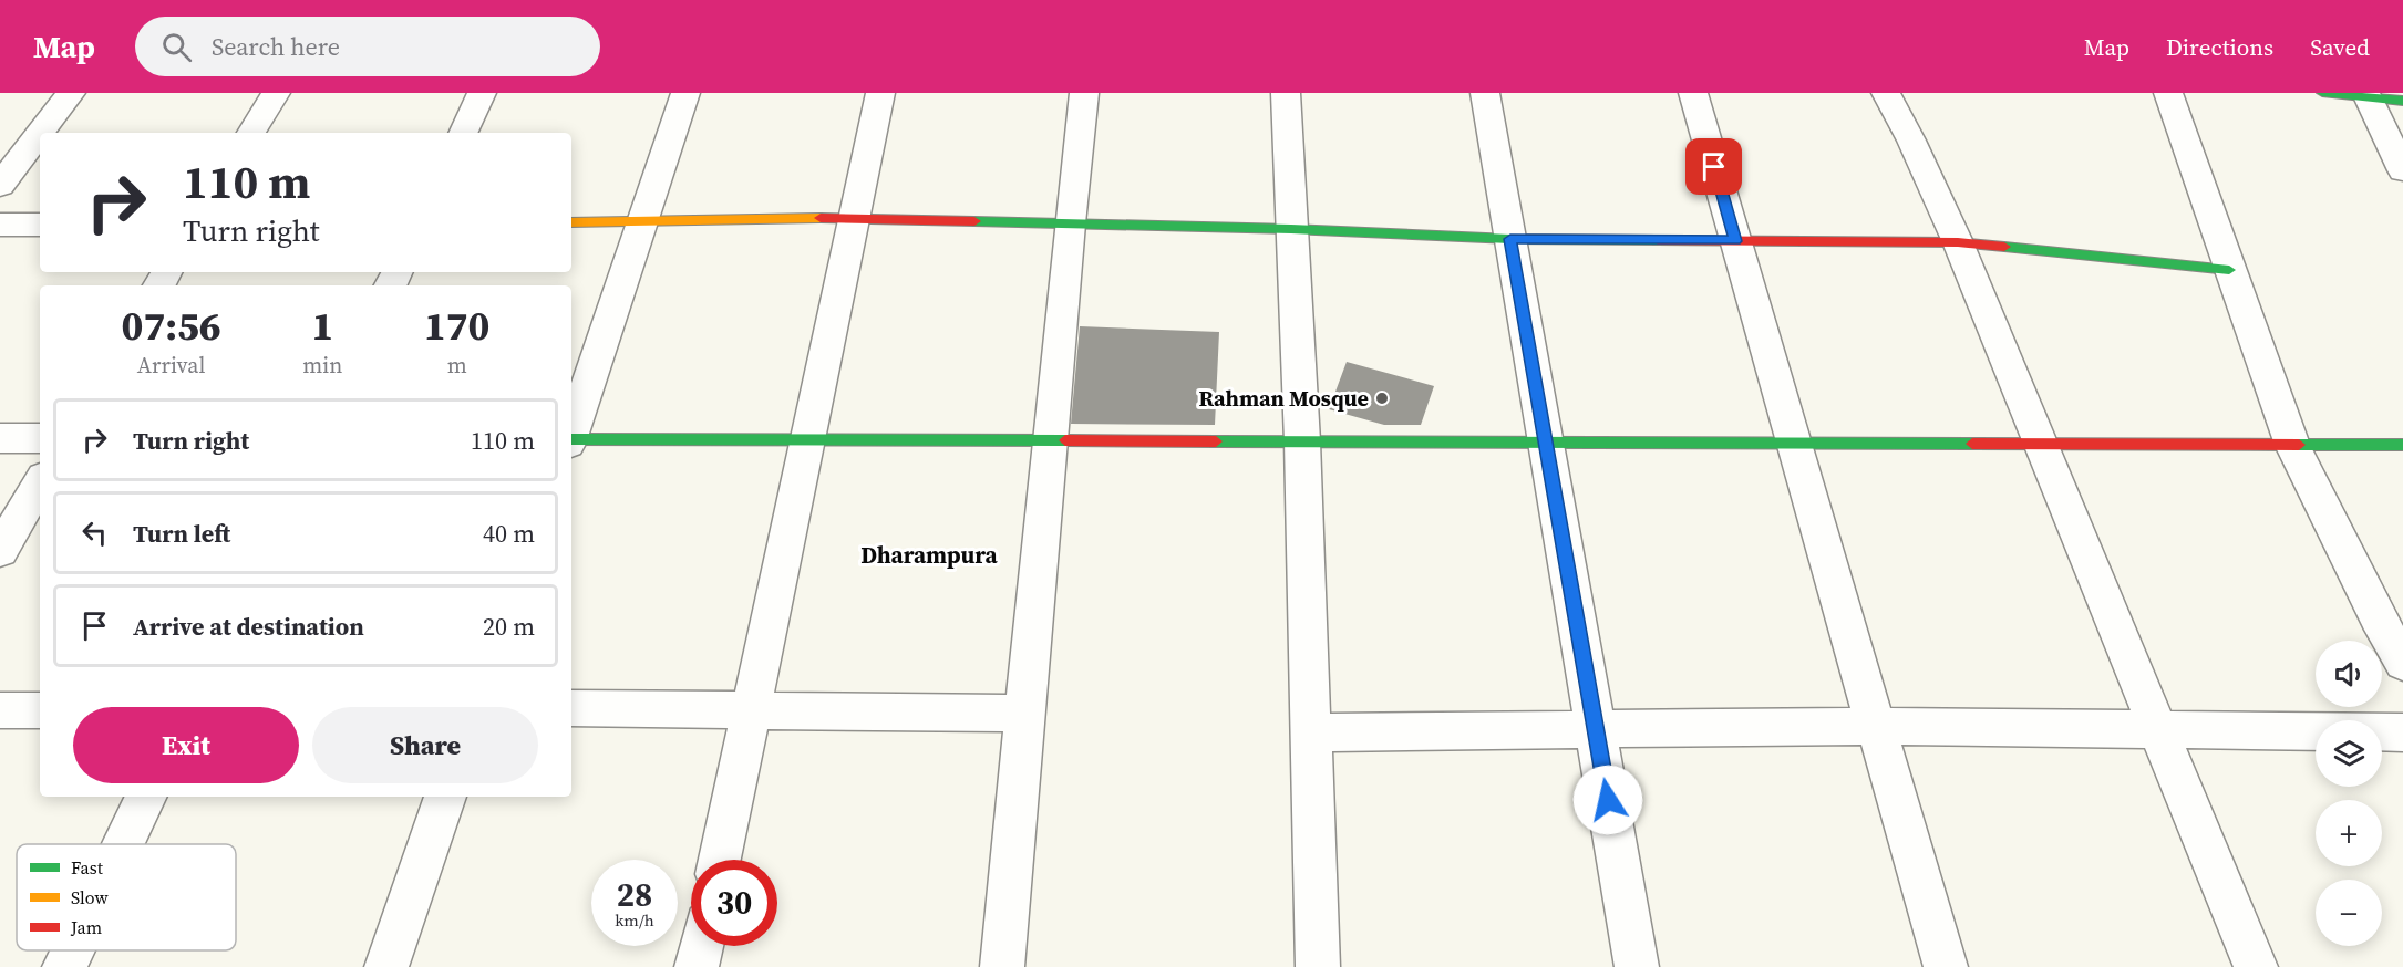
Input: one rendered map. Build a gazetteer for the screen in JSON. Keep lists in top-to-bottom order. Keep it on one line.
{"districts":["Dharampura"],"places":["Rahman Mosque"],"legend":["Fast","Slow","Jam"],"page":{"header":"Map","search":"Search here","nav":["Map","Directions","Saved"],"turn":["110 m","Turn right"],"eta":["07:56","Arrival","1","min","170","m"],"list":[{"name":"Turn right","value":"110 m"},{"name":"Turn left","value":"40 m"},{"name":"Arrive at destination","value":"20 m"}],"map_buttons":["+","−"],"buttons":["Exit","Share"],"speed":"28 km/h","limit":"30"}}
